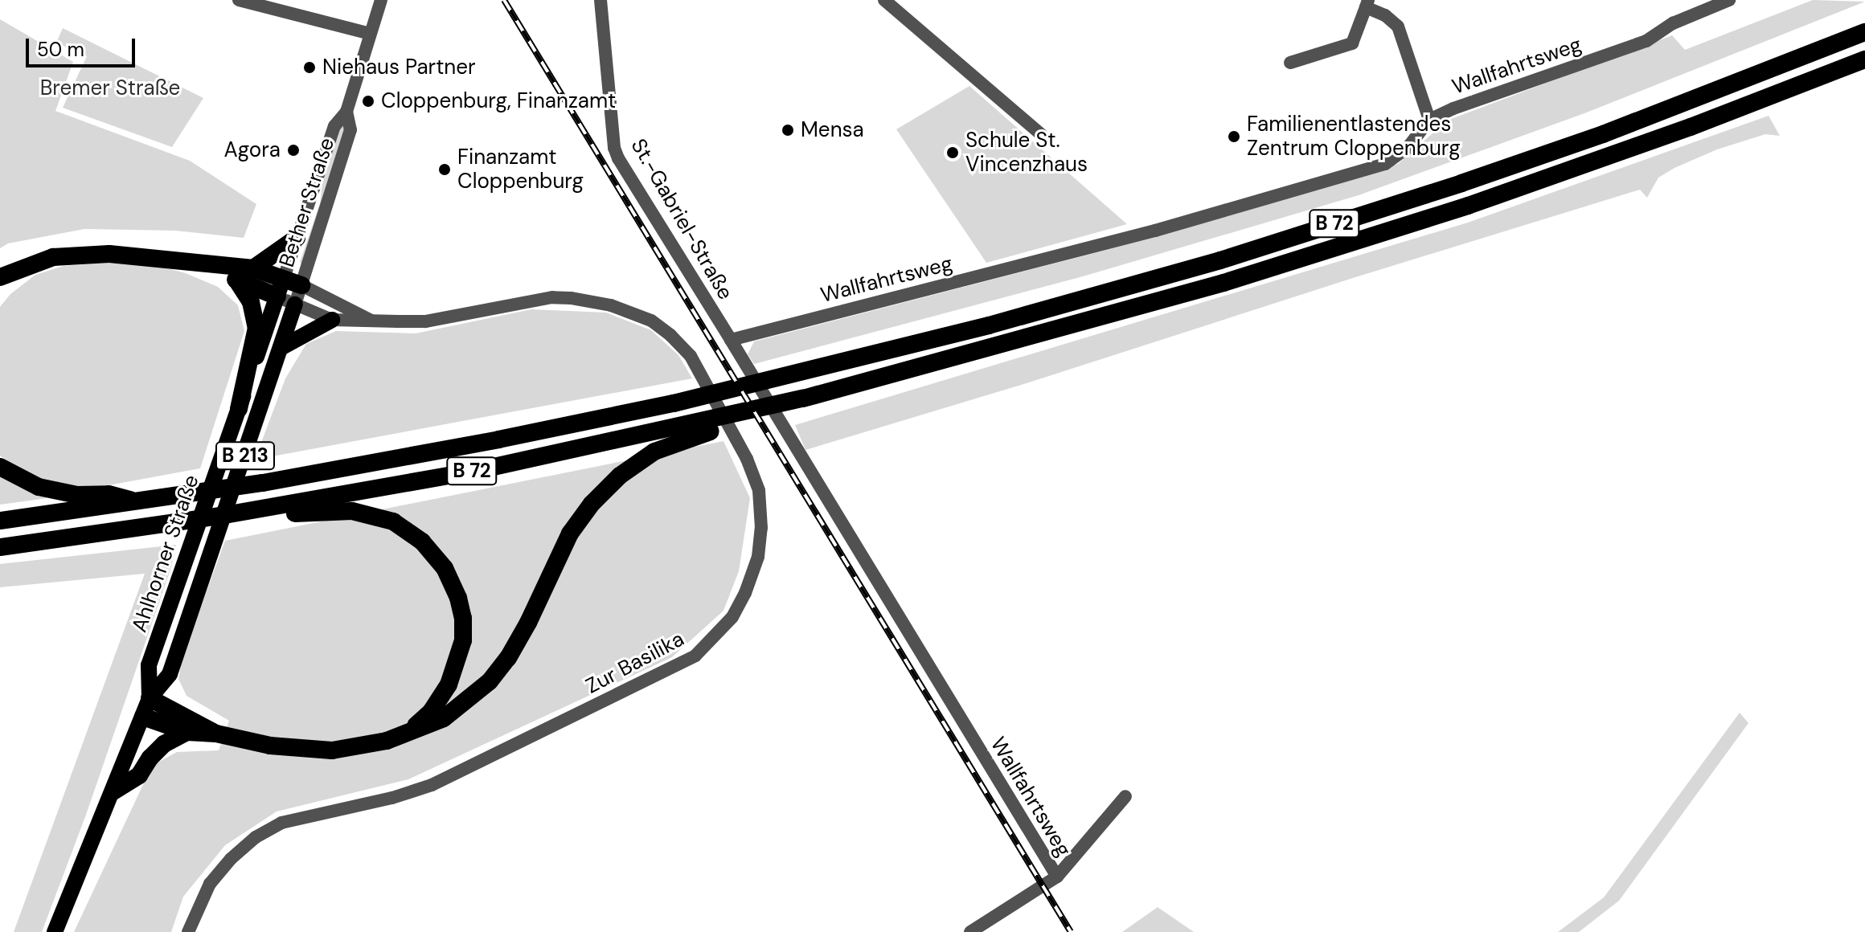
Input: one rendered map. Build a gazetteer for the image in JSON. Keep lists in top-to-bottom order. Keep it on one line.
{"streets":{"highway":["B 72","B 213"],"main road":["Ahlhorner Straße"],"street":["Wallfahrtsweg","Bether Straße","St.-Gabriel-Straße","Zur Basilika"]},"crossings":[["Wallfahrtsweg","St.-Gabriel-Straße"],["Bether Straße","Ahlhorner Straße"],["Bether Straße","Zur Basilika"],["B 72","Ahlhorner Straße"],["B 213","Ahlhorner Straße"],["Ahlhorner Straße","Zur Basilika"]],"parks":["Bremer Straße"],"places":["Niehaus Partner","Cloppenburg, Finanzamt","Mensa","Familienentlastendes Zentrum Cloppenburg","Agora","Schule St. Vincenzhaus","Finanzamt Cloppenburg"],"scale_bar":"50 m"}
